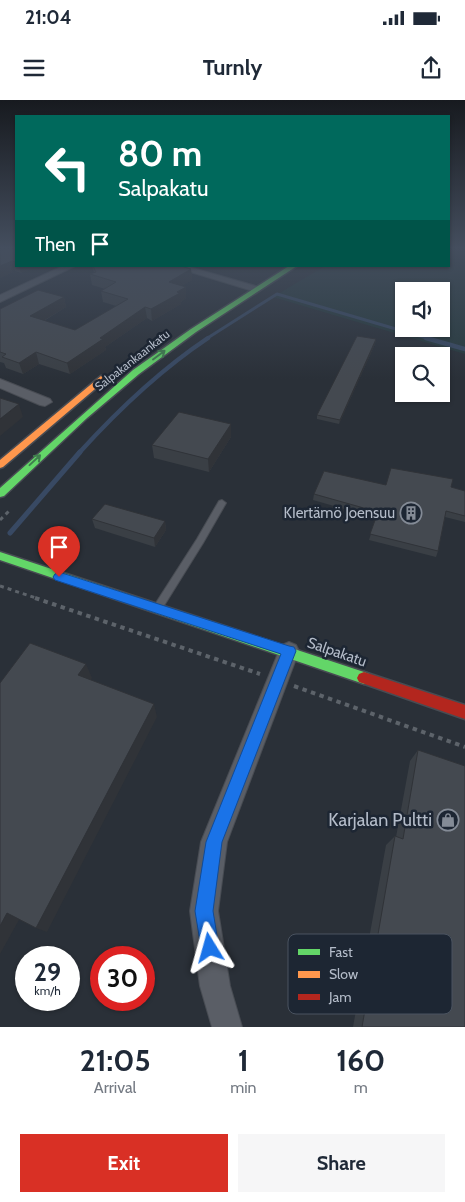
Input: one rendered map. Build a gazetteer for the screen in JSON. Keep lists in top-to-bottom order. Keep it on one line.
{"streets":{"main road":["Salpakankaankatu","Salpakatu"]},"places":{"building":["KIertämö Joensuu"],"shop":["Karjalan Pultti"]},"legend":["Fast","Slow","Jam"],"page":{"status":"21:04","header":"Turnly","turn":["80 m","Salpakatu"],"then":"Then","speed":"29 km/h","limit":"30","eta":["21:05","Arrival","1","min","160","m"],"buttons":["Exit","Share"]}}
